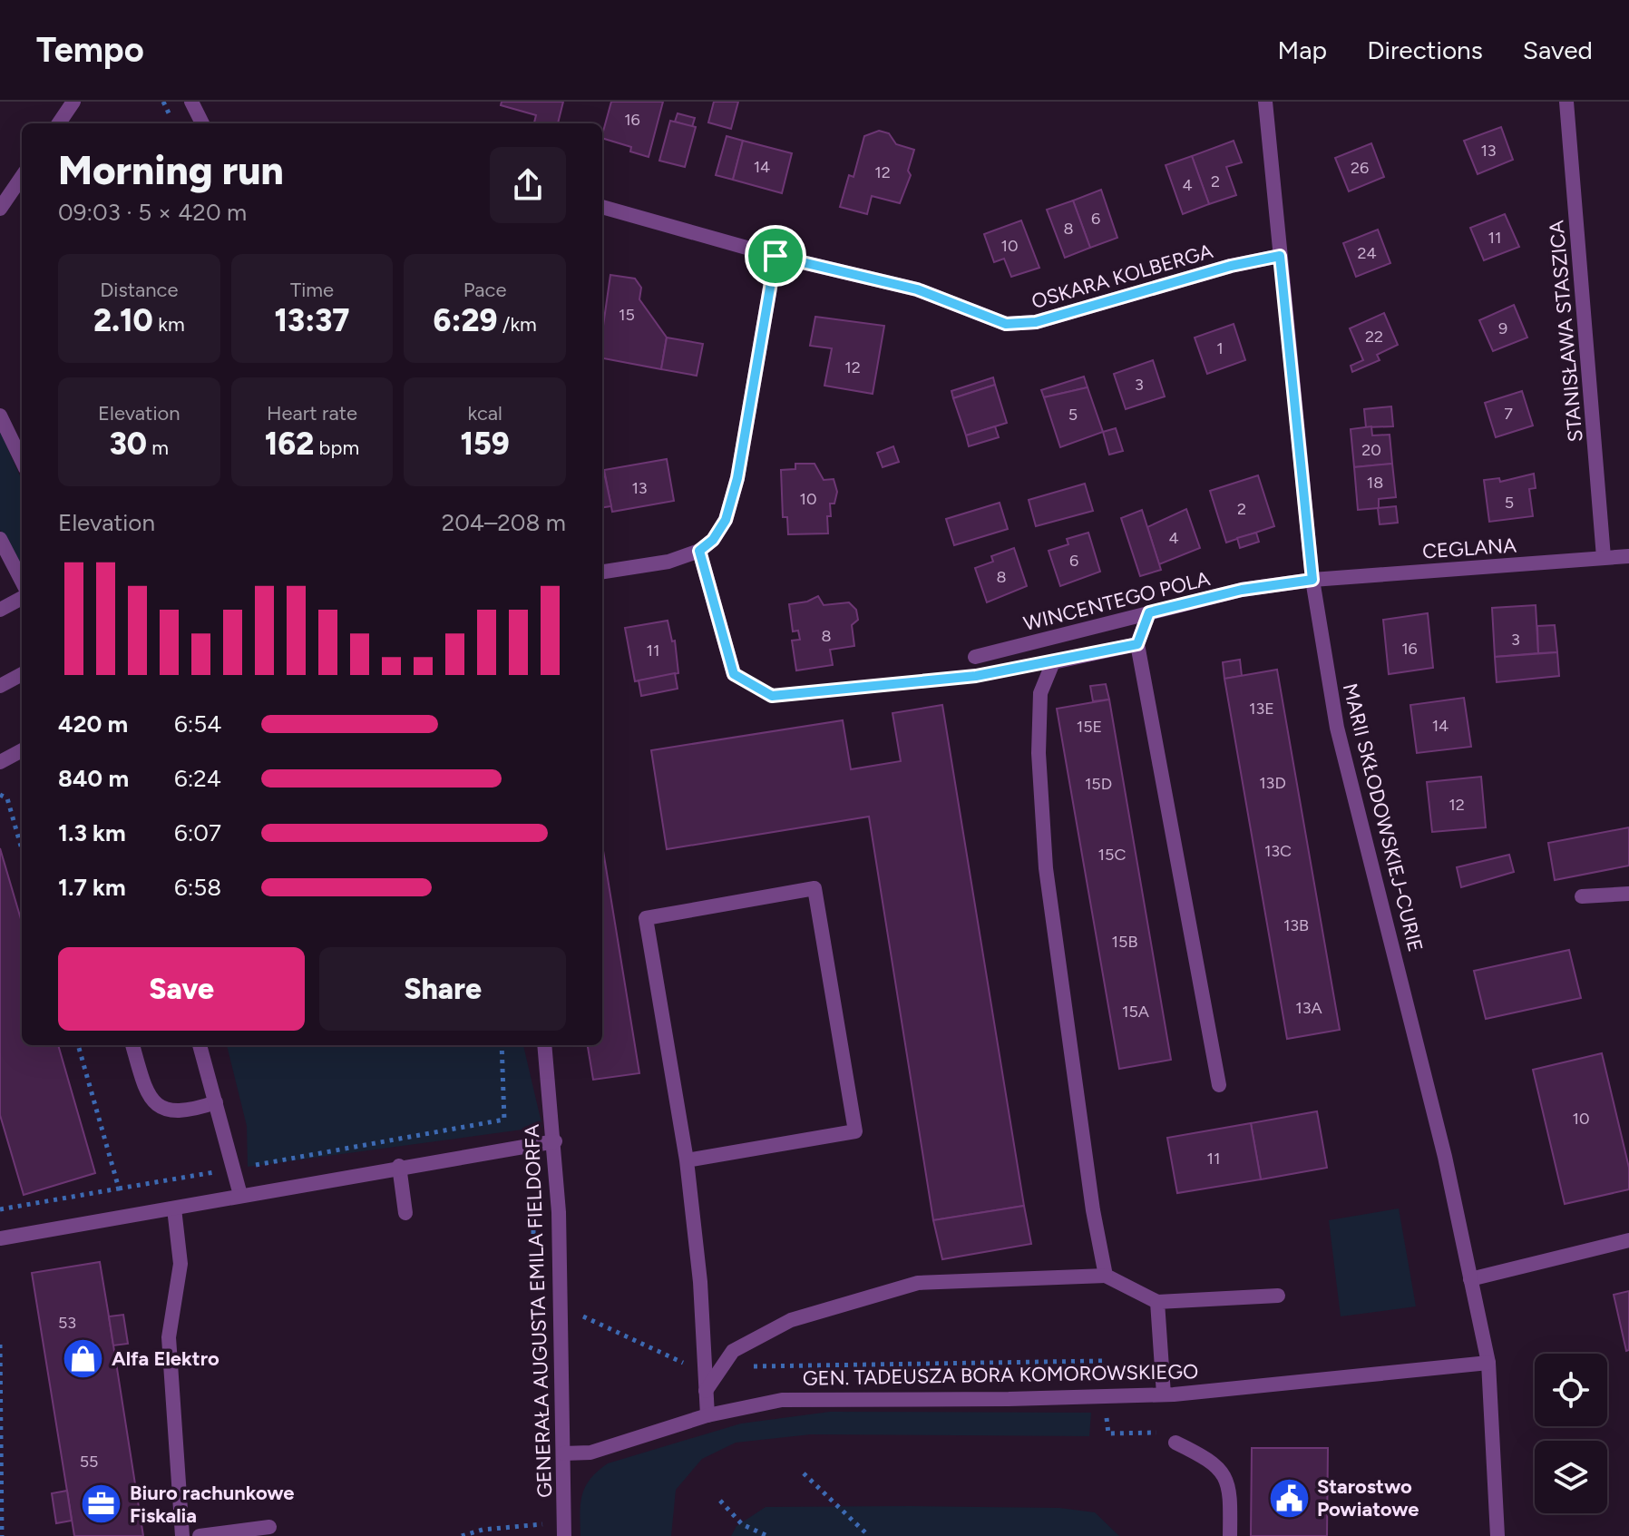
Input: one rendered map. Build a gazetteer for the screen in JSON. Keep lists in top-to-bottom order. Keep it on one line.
{"streets":{"street":["OSKARA KOLBERGA","STANISŁAWA STASZICA","CEGLANA","WINCENTEGO POLA","MARII SKŁODOWSKIEJ-CURIE","GENERAŁA AUGUSTA EMILA FIELDORFA","GEN. TADEUSZA BORA KOMOROWSKIEGO"]},"crossings":[["OSKARA KOLBERGA","MARII SKŁODOWSKIEJ-CURIE"],["STANISŁAWA STASZICA","CEGLANA"],["CEGLANA","WINCENTEGO POLA"],["CEGLANA","MARII SKŁODOWSKIEJ-CURIE"],["WINCENTEGO POLA","MARII SKŁODOWSKIEJ-CURIE"],["MARII SKŁODOWSKIEJ-CURIE","GEN. TADEUSZA BORA KOMOROWSKIEGO"],["GENERAŁA AUGUSTA EMILA FIELDORFA","GEN. TADEUSZA BORA KOMOROWSKIEGO"]],"places":{"shop":["Alfa Elektro"],"public building":["Starostwo Powiatowe"],"office":["Biuro rachunkowe Fiskalia"]},"house_numbers":["16","13","14","26","12","2","4","6","8","11","10","24","15","9","22","1","12","3","7","5","20","18","13","10","5","2","4","6","8","8","3","16","11","13E","14","15E","13D","15D","12","13C","15C","13B","15B","13A","15A","10","11","53","55"],"page":{"header":"Tempo","nav":["Map","Directions","Saved"],"heading":["Morning run","09:03 · 5 × 420 m"],"stats":[["Distance","2.10 km"],["Time","13:37"],["Pace","6:29 /km"],["Elevation","30 m"],["Heart rate","162 bpm"],["kcal","159"]],"chart":["Elevation","204–208 m"],"list":[{"name":"420 m","note":"6:54"},{"name":"840 m","note":"6:24"},{"name":"1.3 km","note":"6:07"},{"name":"1.7 km","note":"6:58"}],"buttons":["Save","Share"]}}
